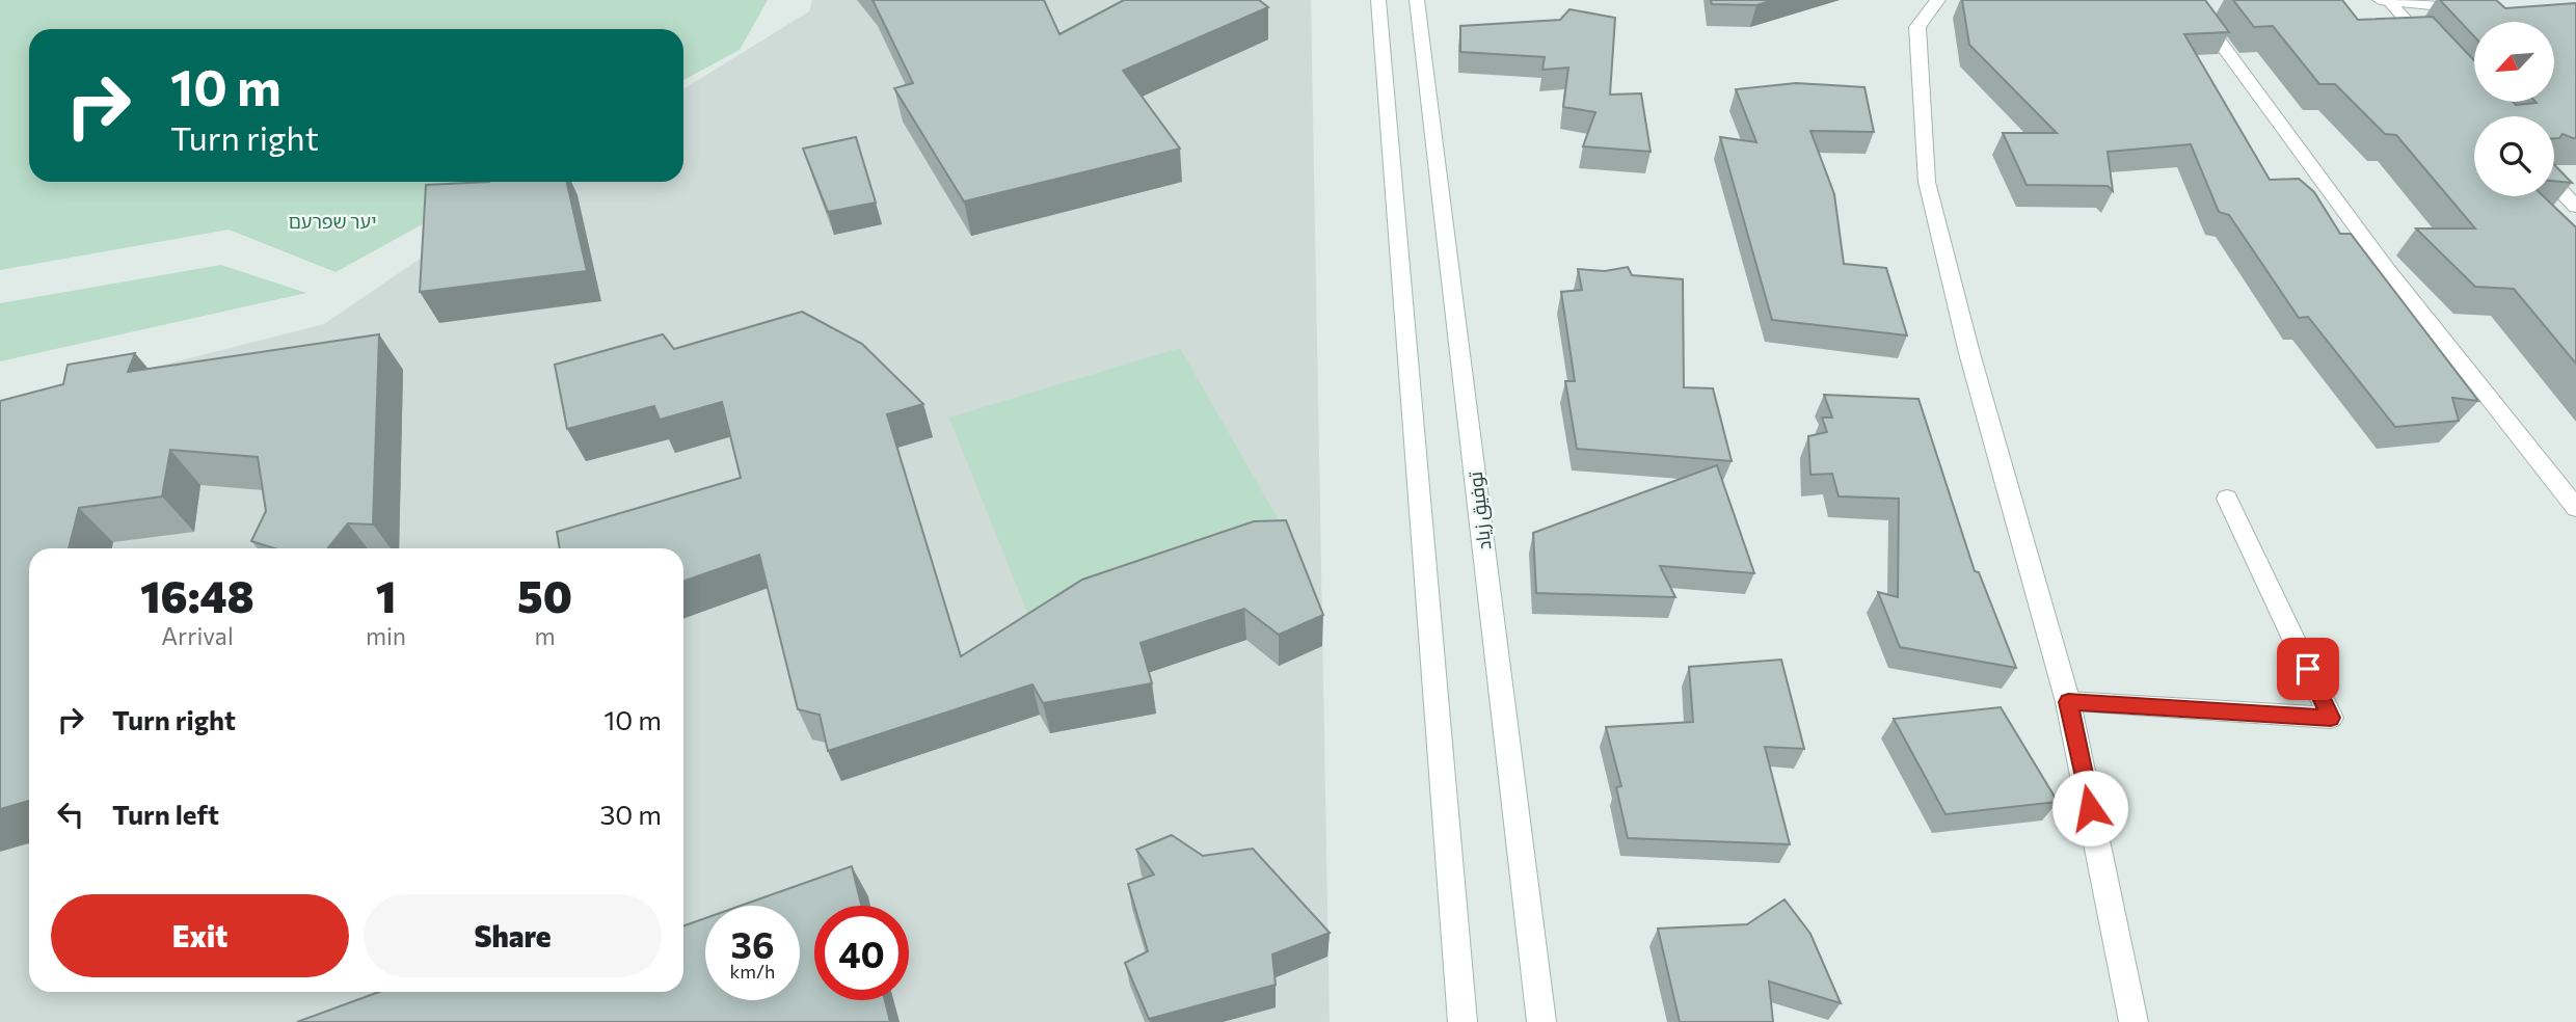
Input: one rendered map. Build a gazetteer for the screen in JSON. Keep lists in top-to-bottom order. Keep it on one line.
{"streets":{"street":["توفيق زياد"]},"parks":["יער שפרעם"],"north":"bottom left","page":{"turn":["10 m","Turn right"],"eta":["16:48","Arrival","1","min","50","m"],"list":[{"name":"Turn right","value":"10 m"},{"name":"Turn left","value":"30 m"}],"buttons":["Exit","Share"],"speed":"36 km/h","limit":"40"}}
